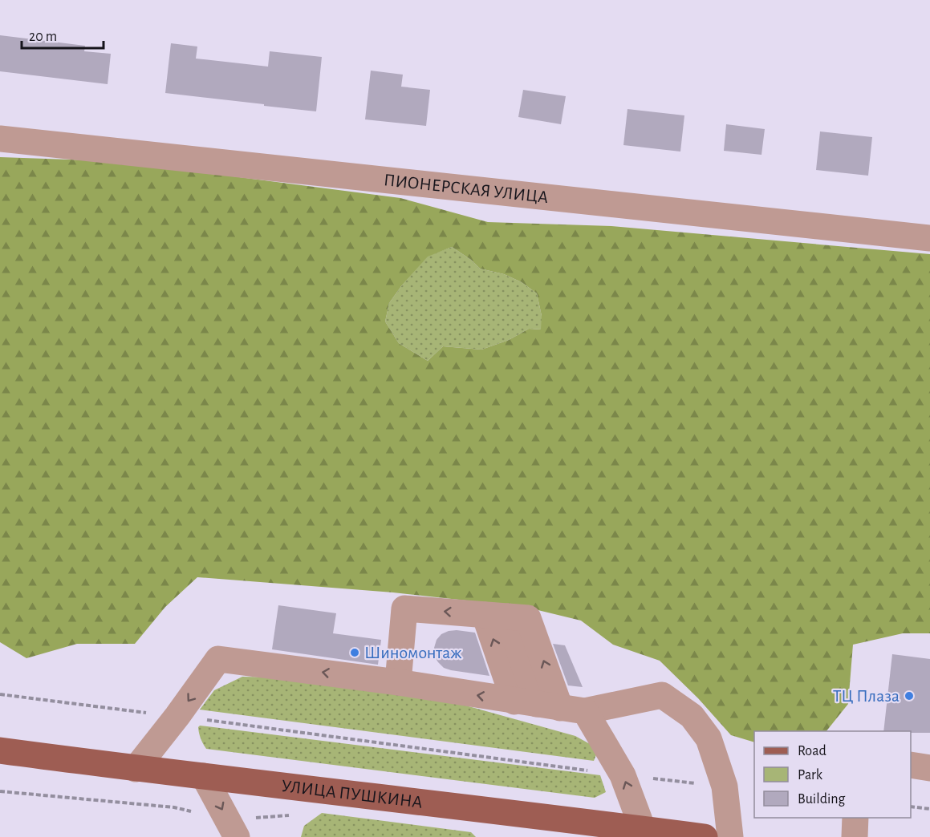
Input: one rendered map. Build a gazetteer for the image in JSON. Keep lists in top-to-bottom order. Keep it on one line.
{"streets":{"main road":["УЛИЦА ПУШКИНА"],"street":["ПИОНЕРСКАЯ УЛИЦА"]},"places":["Шиномонтаж","ТЦ Плаза"],"legend":["Road","Park","Building"],"scale_bar":"20 m"}
